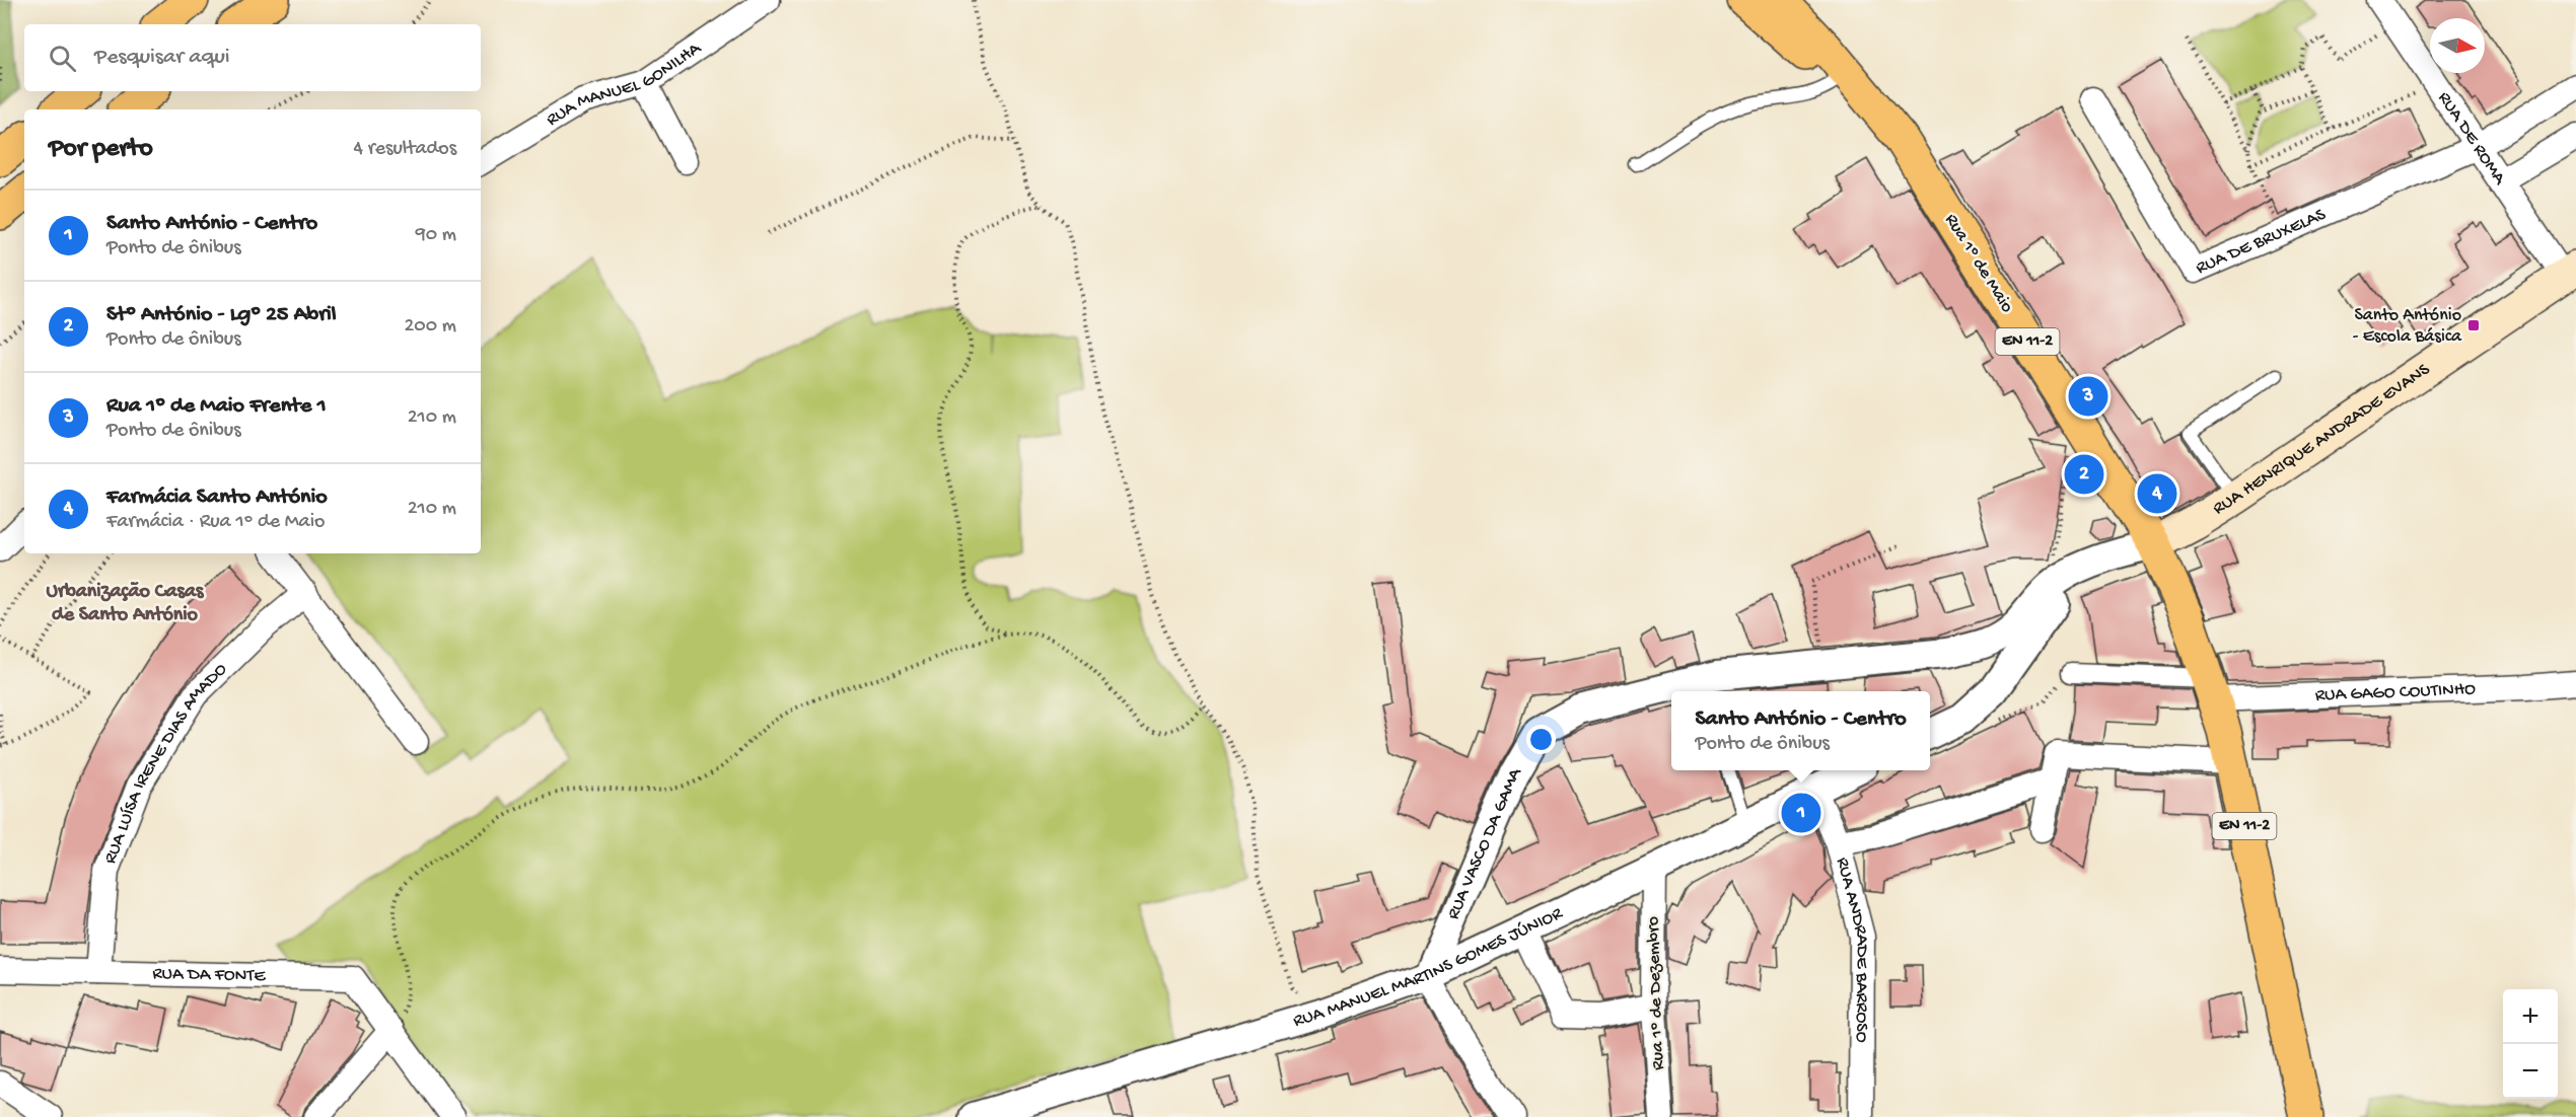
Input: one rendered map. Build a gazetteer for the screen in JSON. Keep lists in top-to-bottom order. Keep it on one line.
{"streets":{"main road":["Rua 1º de Maio","EN 11-2","RUA HENRIQUE ANDRADE EVANS"],"street":["RUA MANUEL GONILHA","RUA DE ROMA","RUA DE BRUXELAS","RUA GAGO COUTINHO","RUA LUÍSA IRENE DIAS AMADO","RUA VASCO DA GAMA","RUA ANDRADE BARROSO","RUA MANUEL MARTINS GOMES JÚNIOR","RUA DA FONTE","Rua 1º de Dezembro"]},"crossings":[["RUA DE ROMA","RUA DE BRUXELAS"],["RUA DE ROMA","RUA HENRIQUE ANDRADE EVANS"],["Rua 1º de Maio","EN 11-2"],["Rua 1º de Maio","RUA HENRIQUE ANDRADE EVANS"],["EN 11-2","RUA HENRIQUE ANDRADE EVANS"],["EN 11-2","RUA GAGO COUTINHO"],["RUA LUÍSA IRENE DIAS AMADO","RUA DA FONTE"],["RUA VASCO DA GAMA","RUA MANUEL MARTINS GOMES JÚNIOR"],["RUA ANDRADE BARROSO","RUA MANUEL MARTINS GOMES JÚNIOR"],["RUA MANUEL MARTINS GOMES JÚNIOR","Rua 1º de Dezembro"]],"districts":["Urbanização Casas de Santo António"],"places":{"transit":["Santo António - Escola Básica"]},"north":"right","page":{"search":"Pesquisar aqui","heading":["Por perto","4 resultados"],"list":[{"mark":"1","name":"Santo António - Centro","note":"Ponto de ônibus","value":"90 m"},{"mark":"2","name":"Stº António - Lgº 25 Abril","note":"Ponto de ônibus","value":"200 m"},{"mark":"3","name":"Rua 1º de Maio Frente 1","note":"Ponto de ônibus","value":"210 m"},{"mark":"4","name":"Farmácia Santo António","note":"Farmácia · Rua 1º de Maio","value":"210 m"}],"pins":["3","2","4","1"],"popup":["Santo António - Centro","Ponto de ônibus"],"map_buttons":["+","−"]}}
